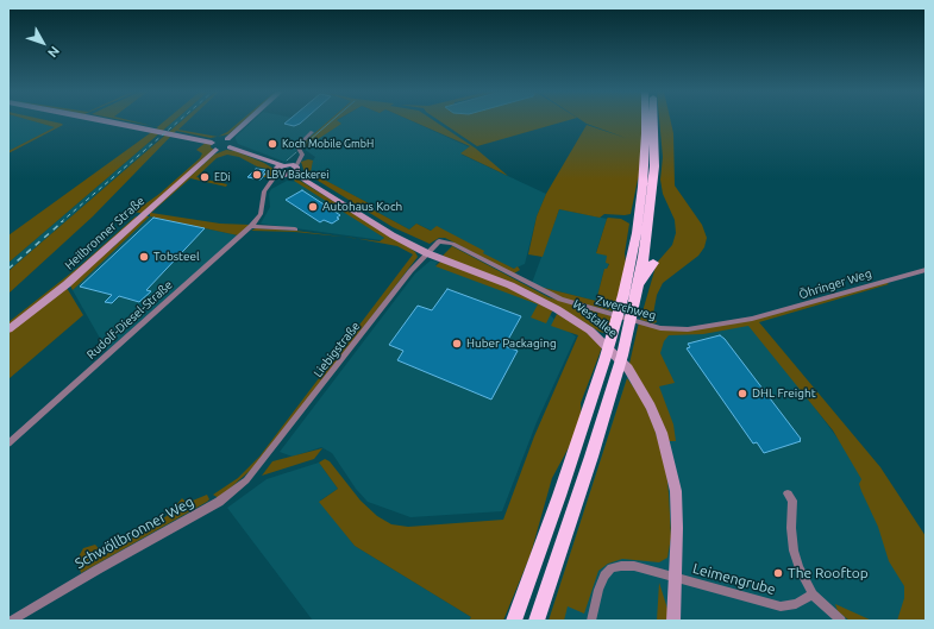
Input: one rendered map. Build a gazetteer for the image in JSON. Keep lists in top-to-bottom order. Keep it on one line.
{"streets":{"main road":["Heilbronner Straße","Westallee"],"street":["Öhringer Weg","Zwerchweg","Rudolf-Diesel-Straße","Liebigstraße","Schwöllbronner Weg","Leimengrube"]},"crossings":[["Öhringer Weg","Zwerchweg"],["Zwerchweg","Westallee"],["Zwerchweg","Liebigstraße"],["Westallee","Rudolf-Diesel-Straße"],["Westallee","Liebigstraße"],["Westallee","Leimengrube"],["Liebigstraße","Schwöllbronner Weg"]],"places":["Koch Mobile GmbH","LBV Bäckerei","EDi","Autohaus Koch","Tobsteel","Huber Packaging","DHL Freight","The Rooftop"],"north":"bottom right"}
